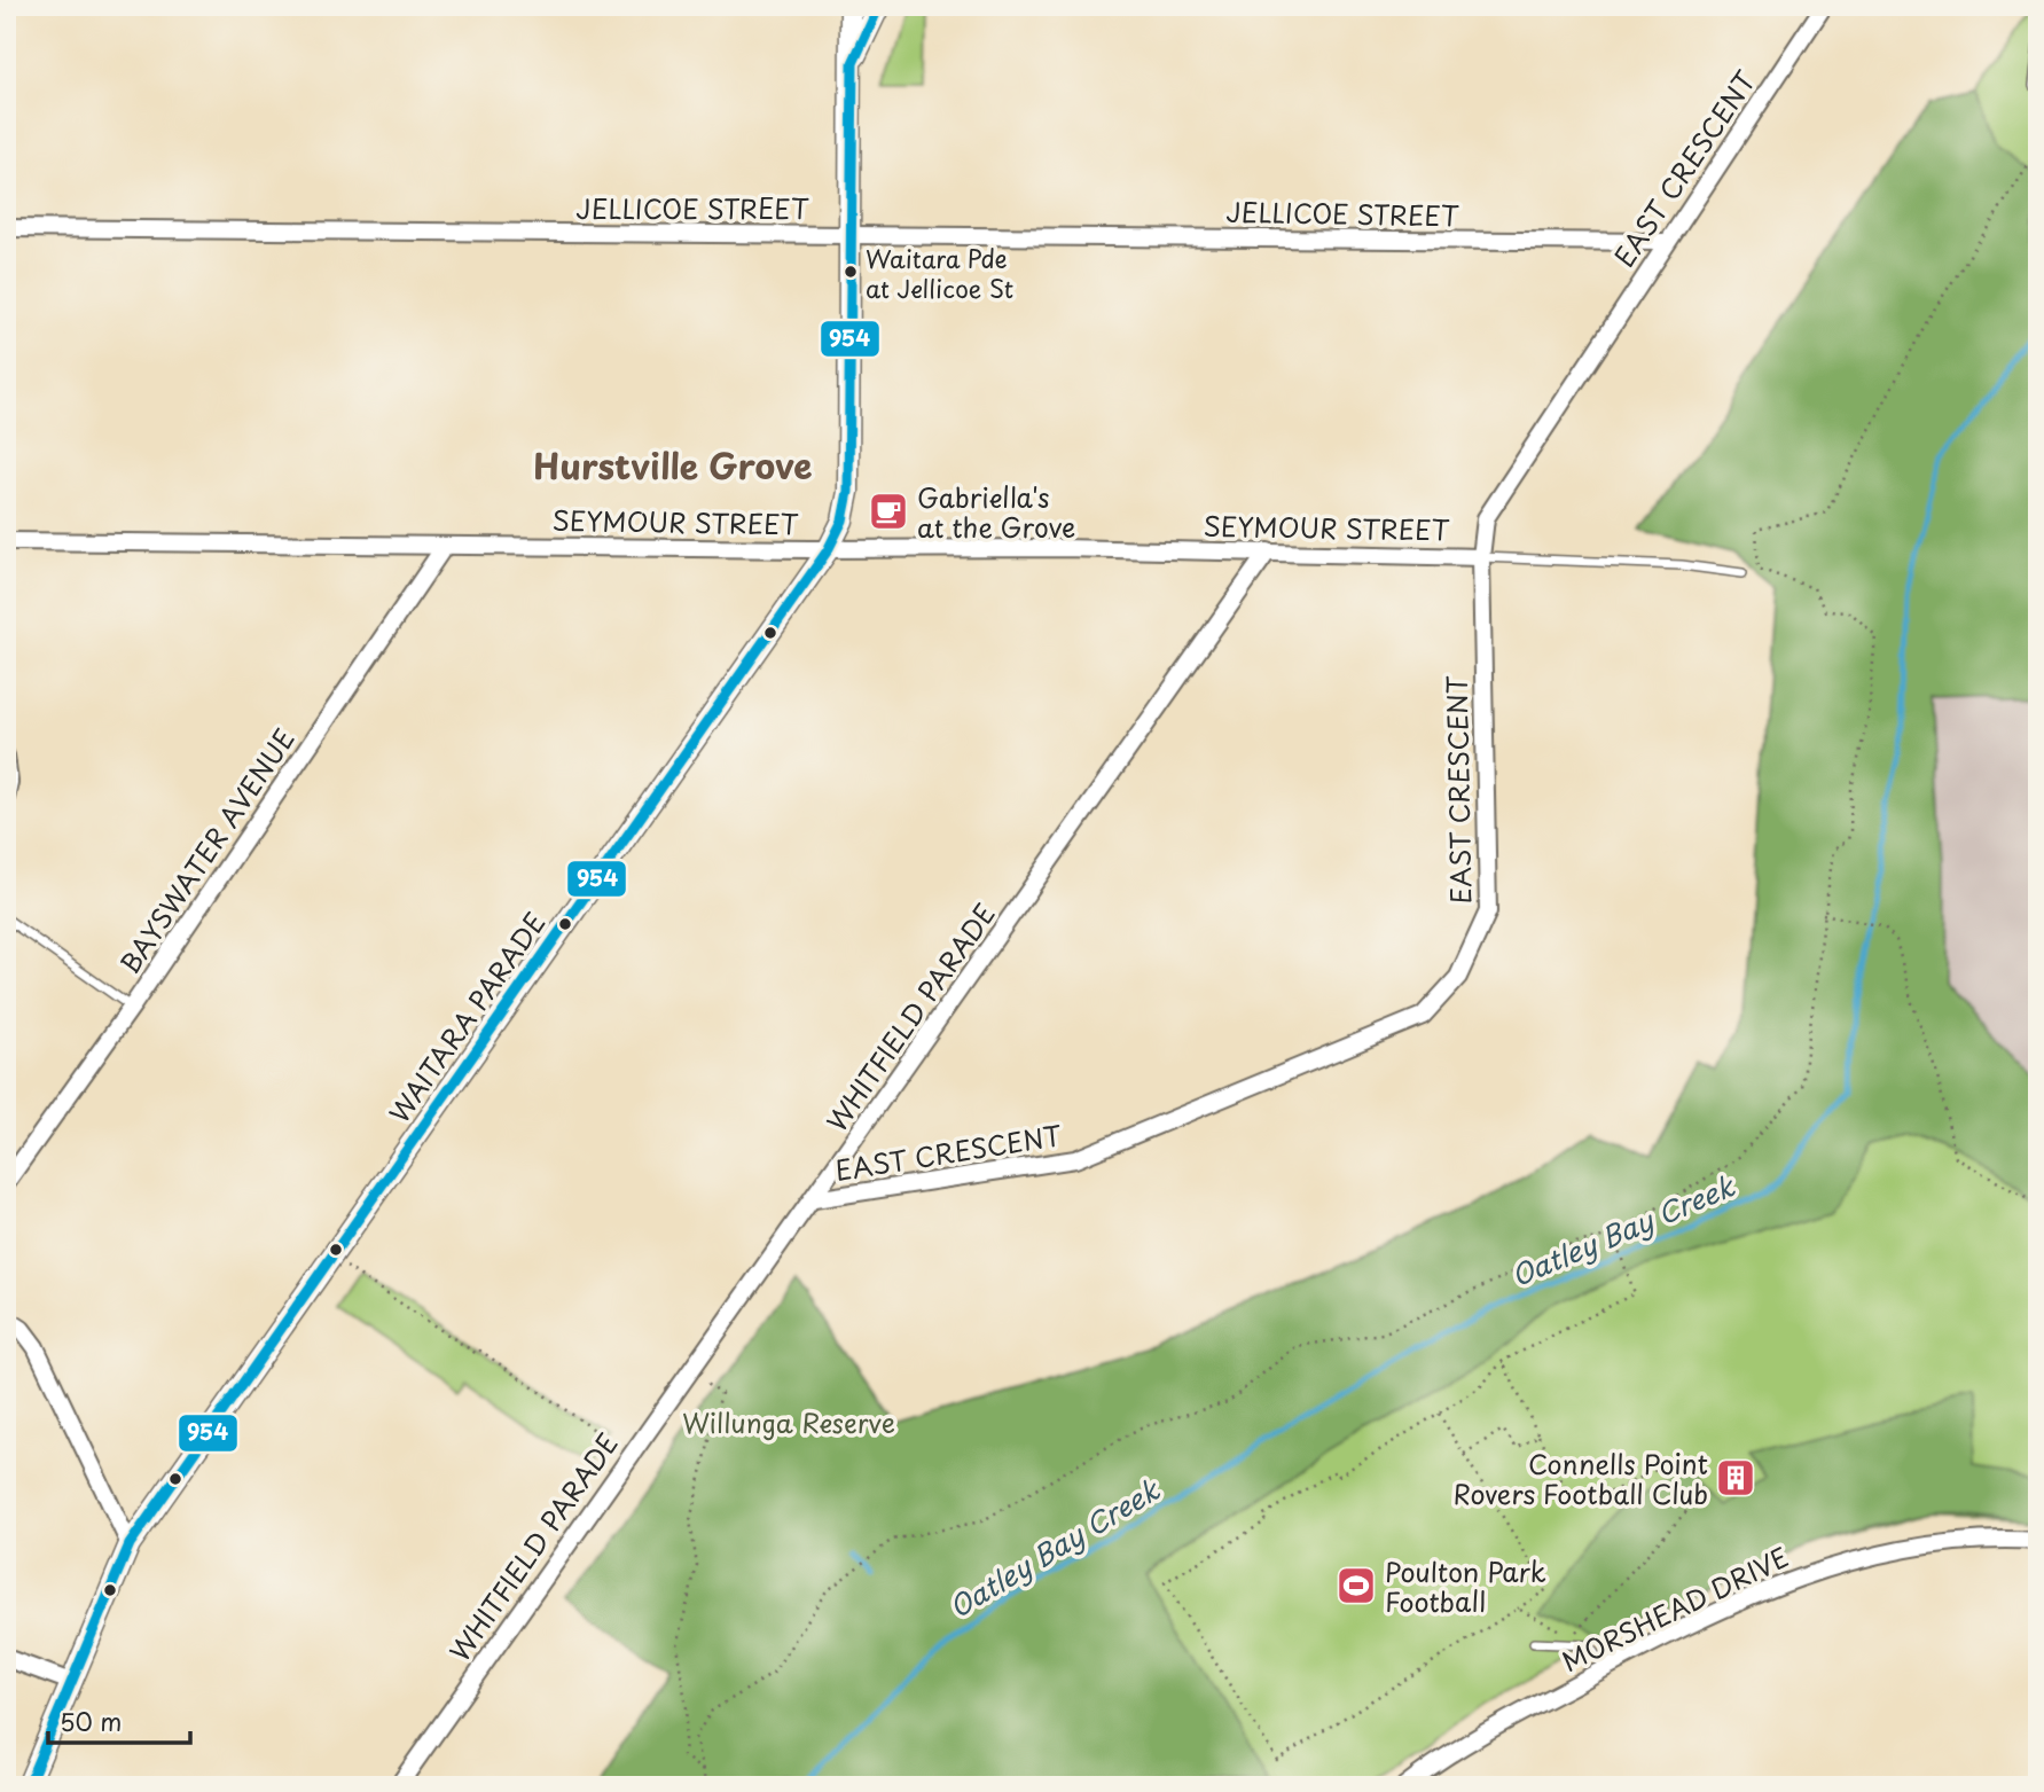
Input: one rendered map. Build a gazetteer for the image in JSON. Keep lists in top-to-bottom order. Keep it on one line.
{"streets":{"street":["EAST CRESCENT","JELLICOE STREET","SEYMOUR STREET","BAYSWATER AVENUE","WAITARA PARADE","WHITFIELD PARADE","MORSHEAD DRIVE"]},"crossings":[["EAST CRESCENT","JELLICOE STREET"],["EAST CRESCENT","SEYMOUR STREET"],["EAST CRESCENT","WHITFIELD PARADE"],["JELLICOE STREET","WAITARA PARADE"],["SEYMOUR STREET","BAYSWATER AVENUE"],["SEYMOUR STREET","WAITARA PARADE"],["SEYMOUR STREET","WHITFIELD PARADE"]],"districts":["Hurstville Grove"],"water":["Oatley Bay Creek"],"parks":["Willunga Reserve"],"places":{"other":["Waitara Pde at Jellicoe St"],"cafe":["Gabriella's at the Grove"],"building":["Connells Point Rovers Football Club"],"sports":["Poulton Park Football"]},"lines":["transit line 954"],"scale_bar":"50 m"}
